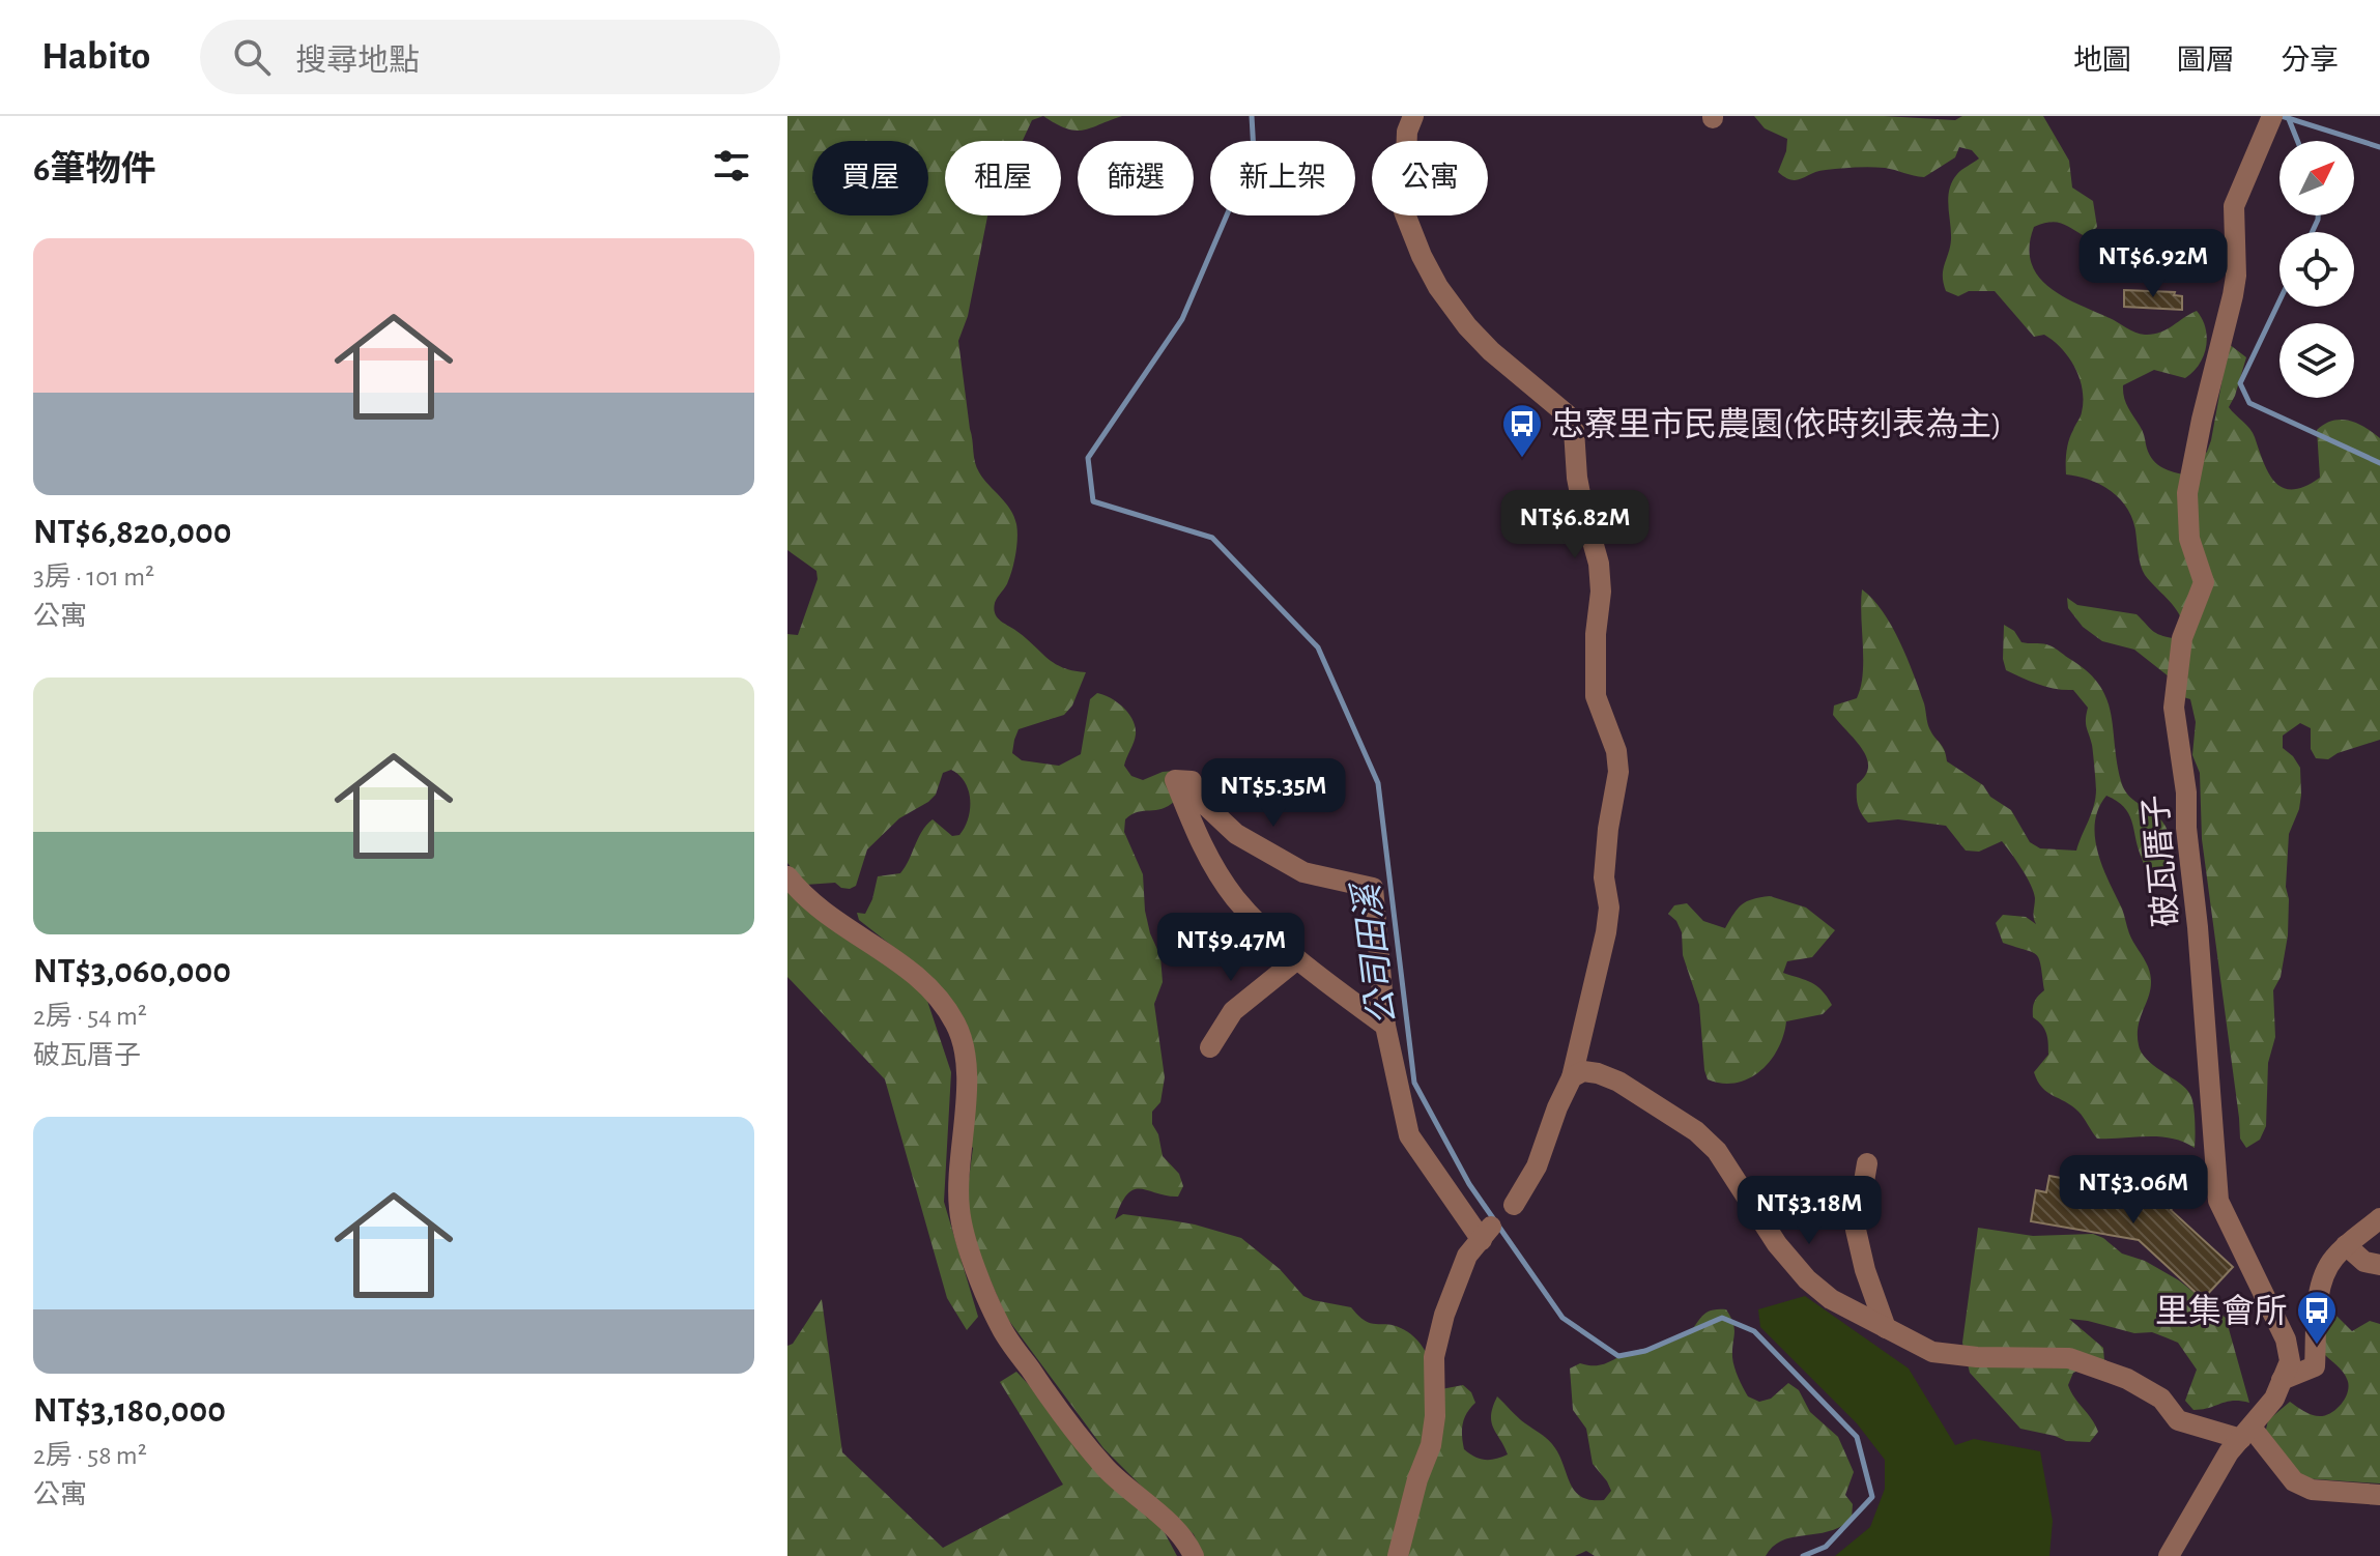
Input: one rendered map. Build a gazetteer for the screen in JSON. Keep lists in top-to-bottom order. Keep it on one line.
{"streets":{"street":["破瓦厝子"]},"water":["公司田溪"],"places":{"bus stop":["忠寮里市民農園(依時刻表為主)","里集會所"]},"north":"top right","page":{"header":"Habito","search":"搜尋地點","nav":["地圖","圖層","分享"],"heading":"6筆物件","chip":["買屋","租屋","篩選","新上架","公寓"],"list":[{"name":"NT$6,820,000","note":"3房 · 101 m² · 公寓"},{"name":"NT$3,060,000","note":"2房 · 54 m² · 破瓦厝子"},{"name":"NT$3,180,000","note":"2房 · 58 m² · 公寓"}],"price":["NT$6.92M","NT$6.82M","NT$5.35M","NT$9.47M","NT$3.06M","NT$3.18M"]}}
